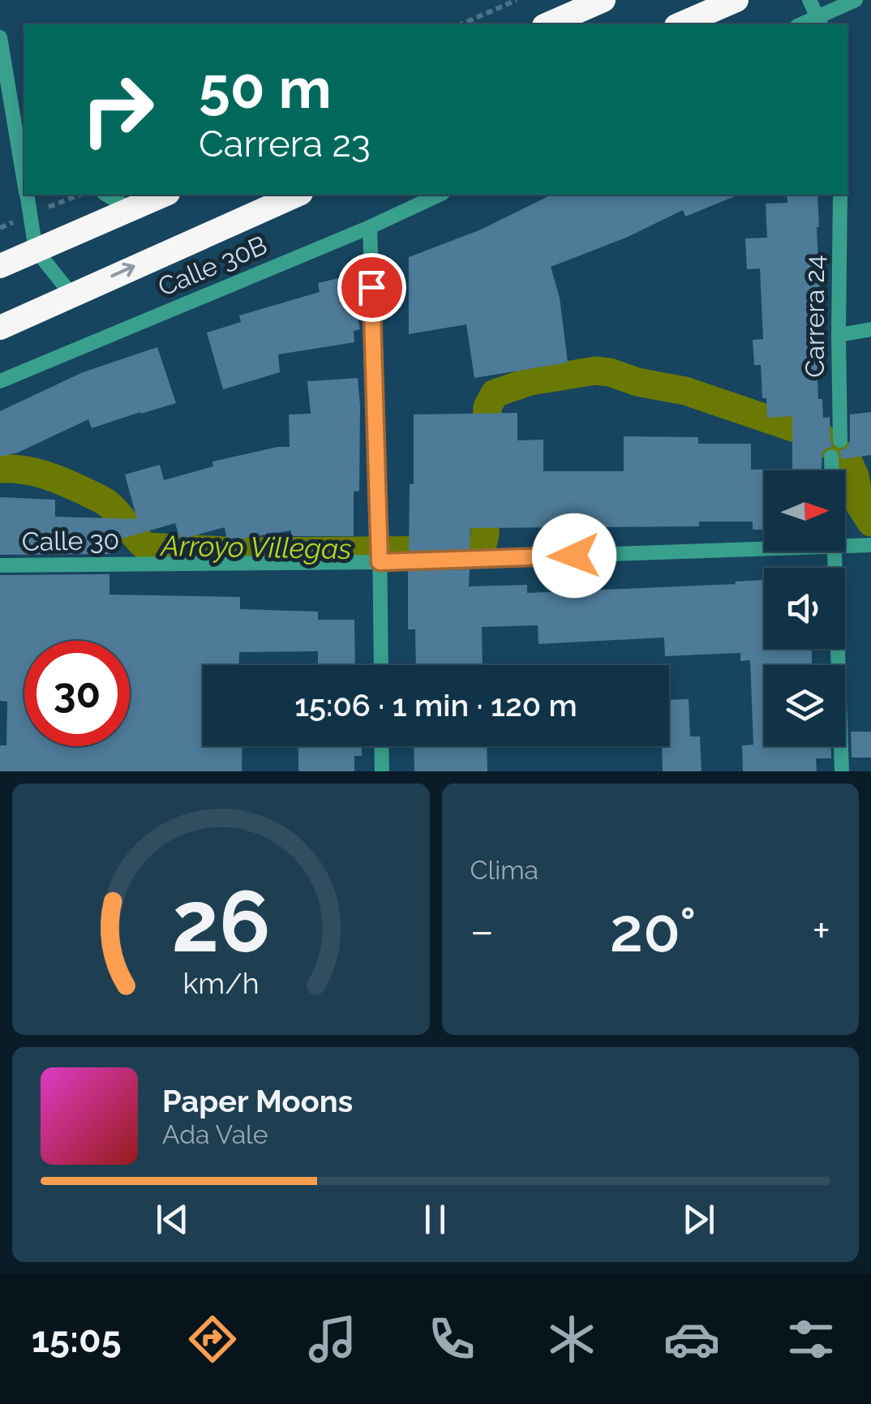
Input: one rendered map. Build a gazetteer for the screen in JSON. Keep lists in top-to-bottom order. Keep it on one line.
{"streets":{"street":["Calle 30B","Carrera 24","Calle 30"]},"water":["Arroyo Villegas"],"north":"right","page":{"turn":["50 m","Carrera 23"],"limit":"30","trip":"15:06 · 1 min · 120 m","tile":"Clima","heat":["−","20°","+"],"song":["Paper Moons","Ada Vale"],"tabs":"15:05","gauge":["26","km/h"]}}
